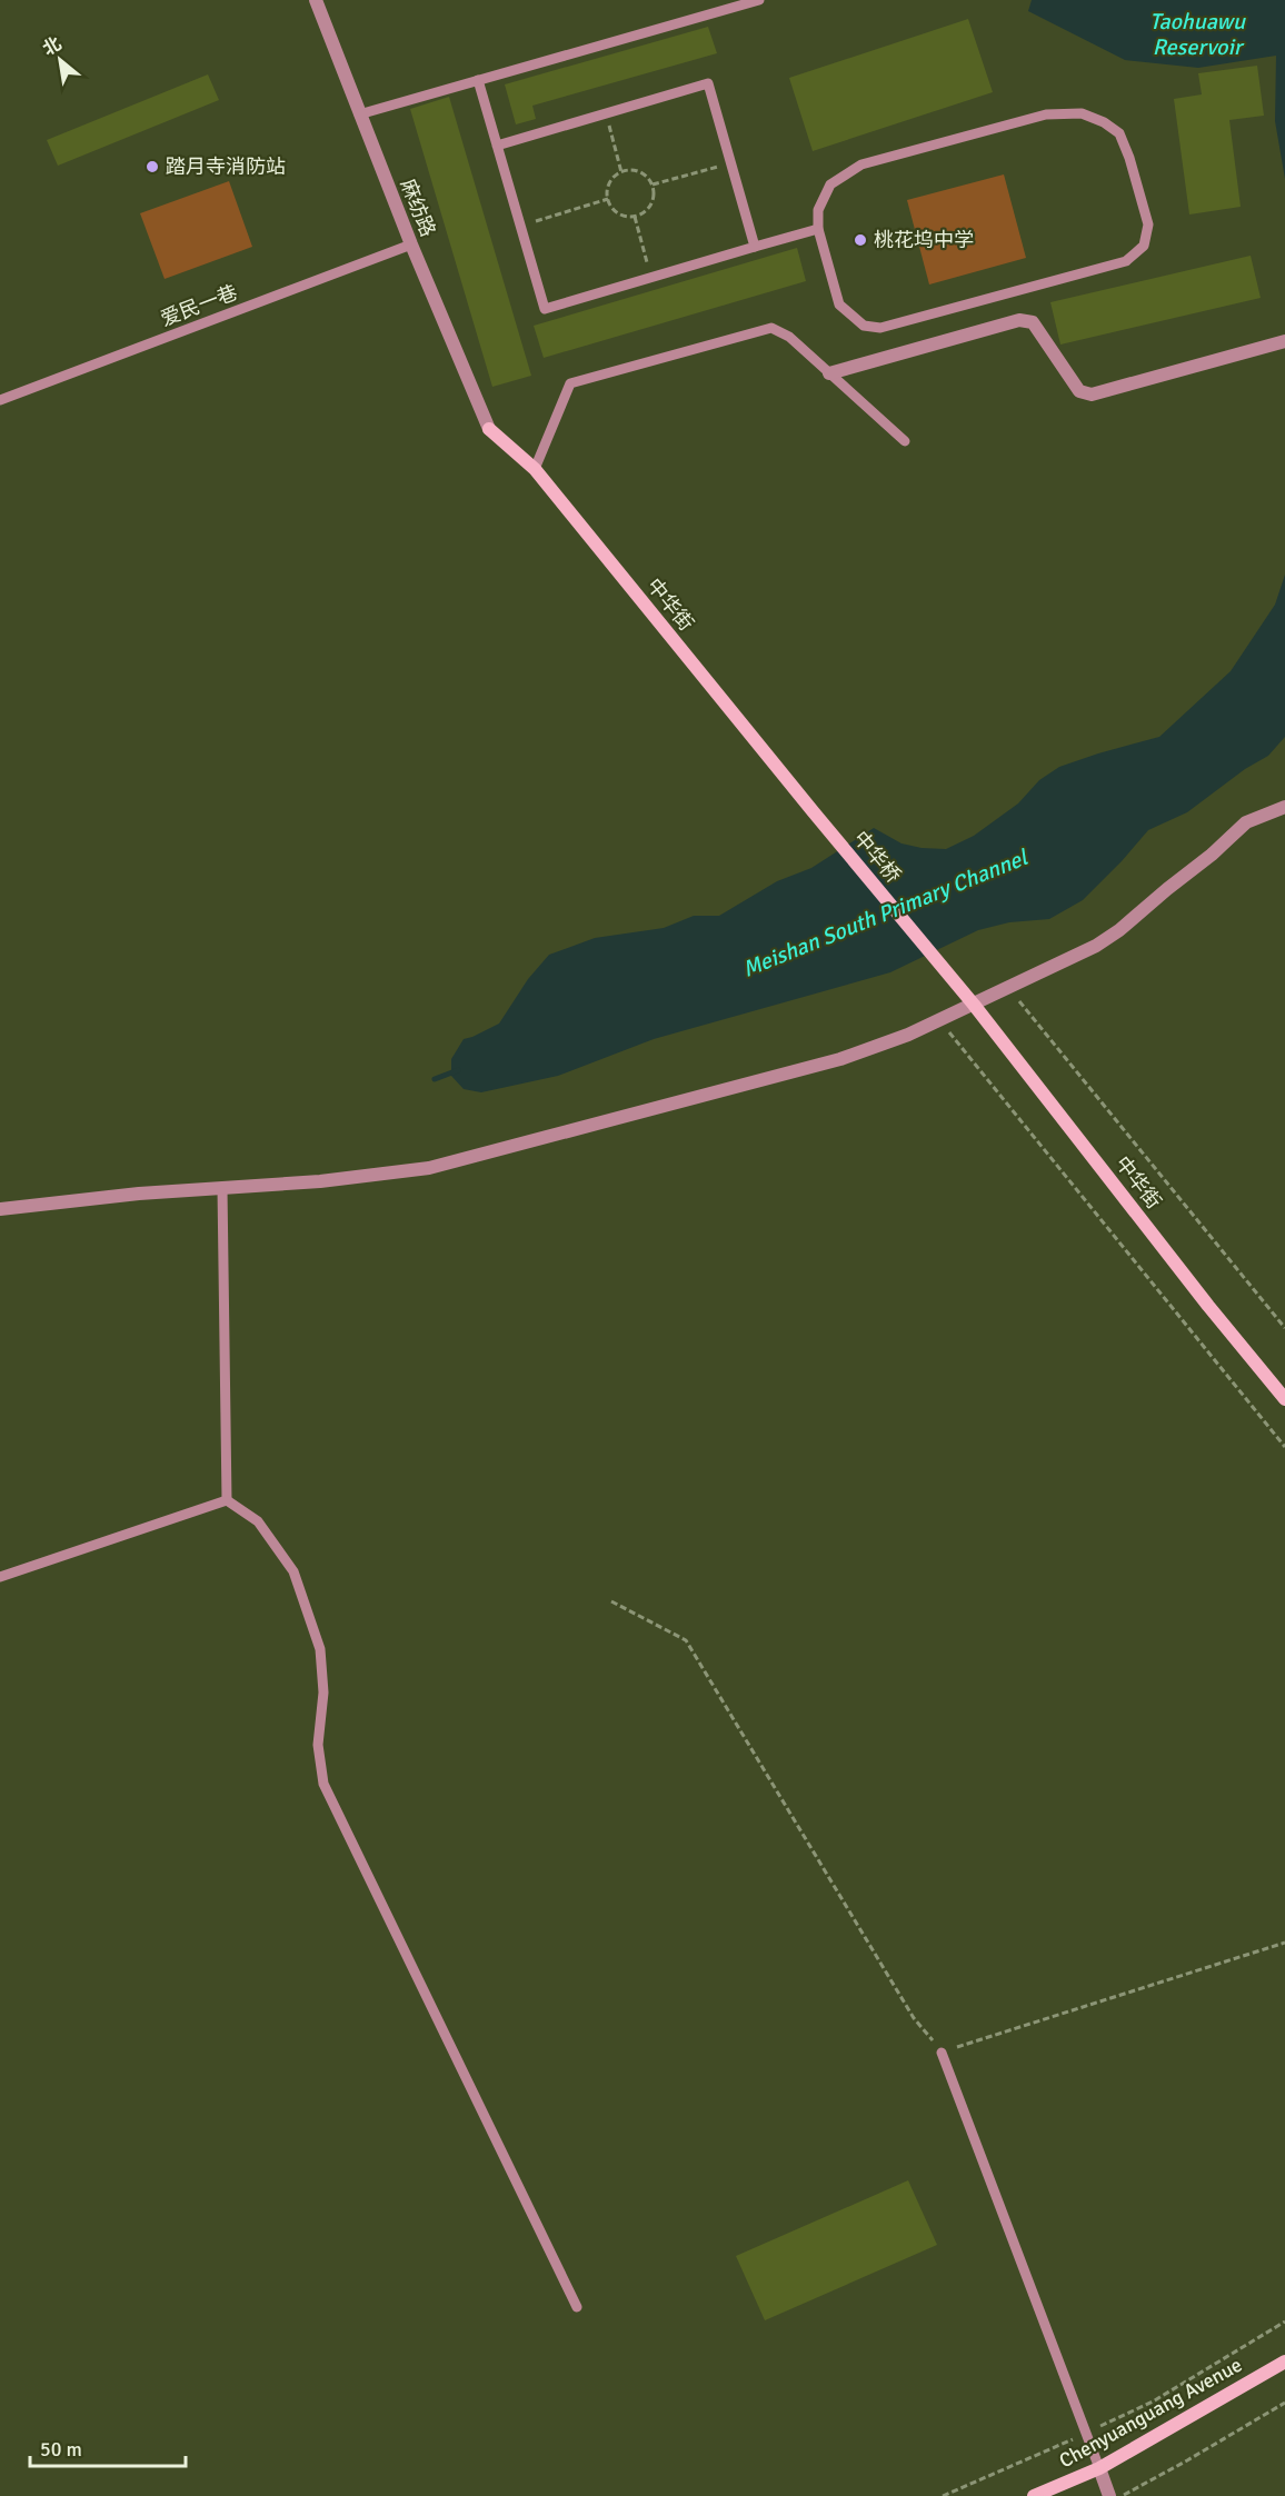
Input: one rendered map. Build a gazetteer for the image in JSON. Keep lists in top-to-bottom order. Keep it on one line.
{"streets":{"main road":["中华街","中华桥","Chenyuanguang Avenue"],"street":["麻纺路"],"lane":["爱民一巷"]},"crossings":[["麻纺路","爱民一巷"],["麻纺路","中华街"],["中华街","中华桥"]],"water":["Taohuawu Reservoir","Meishan South Primary Channel"],"places":["踏月寺消防站","桃花坞中学"],"scale_bar":"50 m","north":"top left"}
